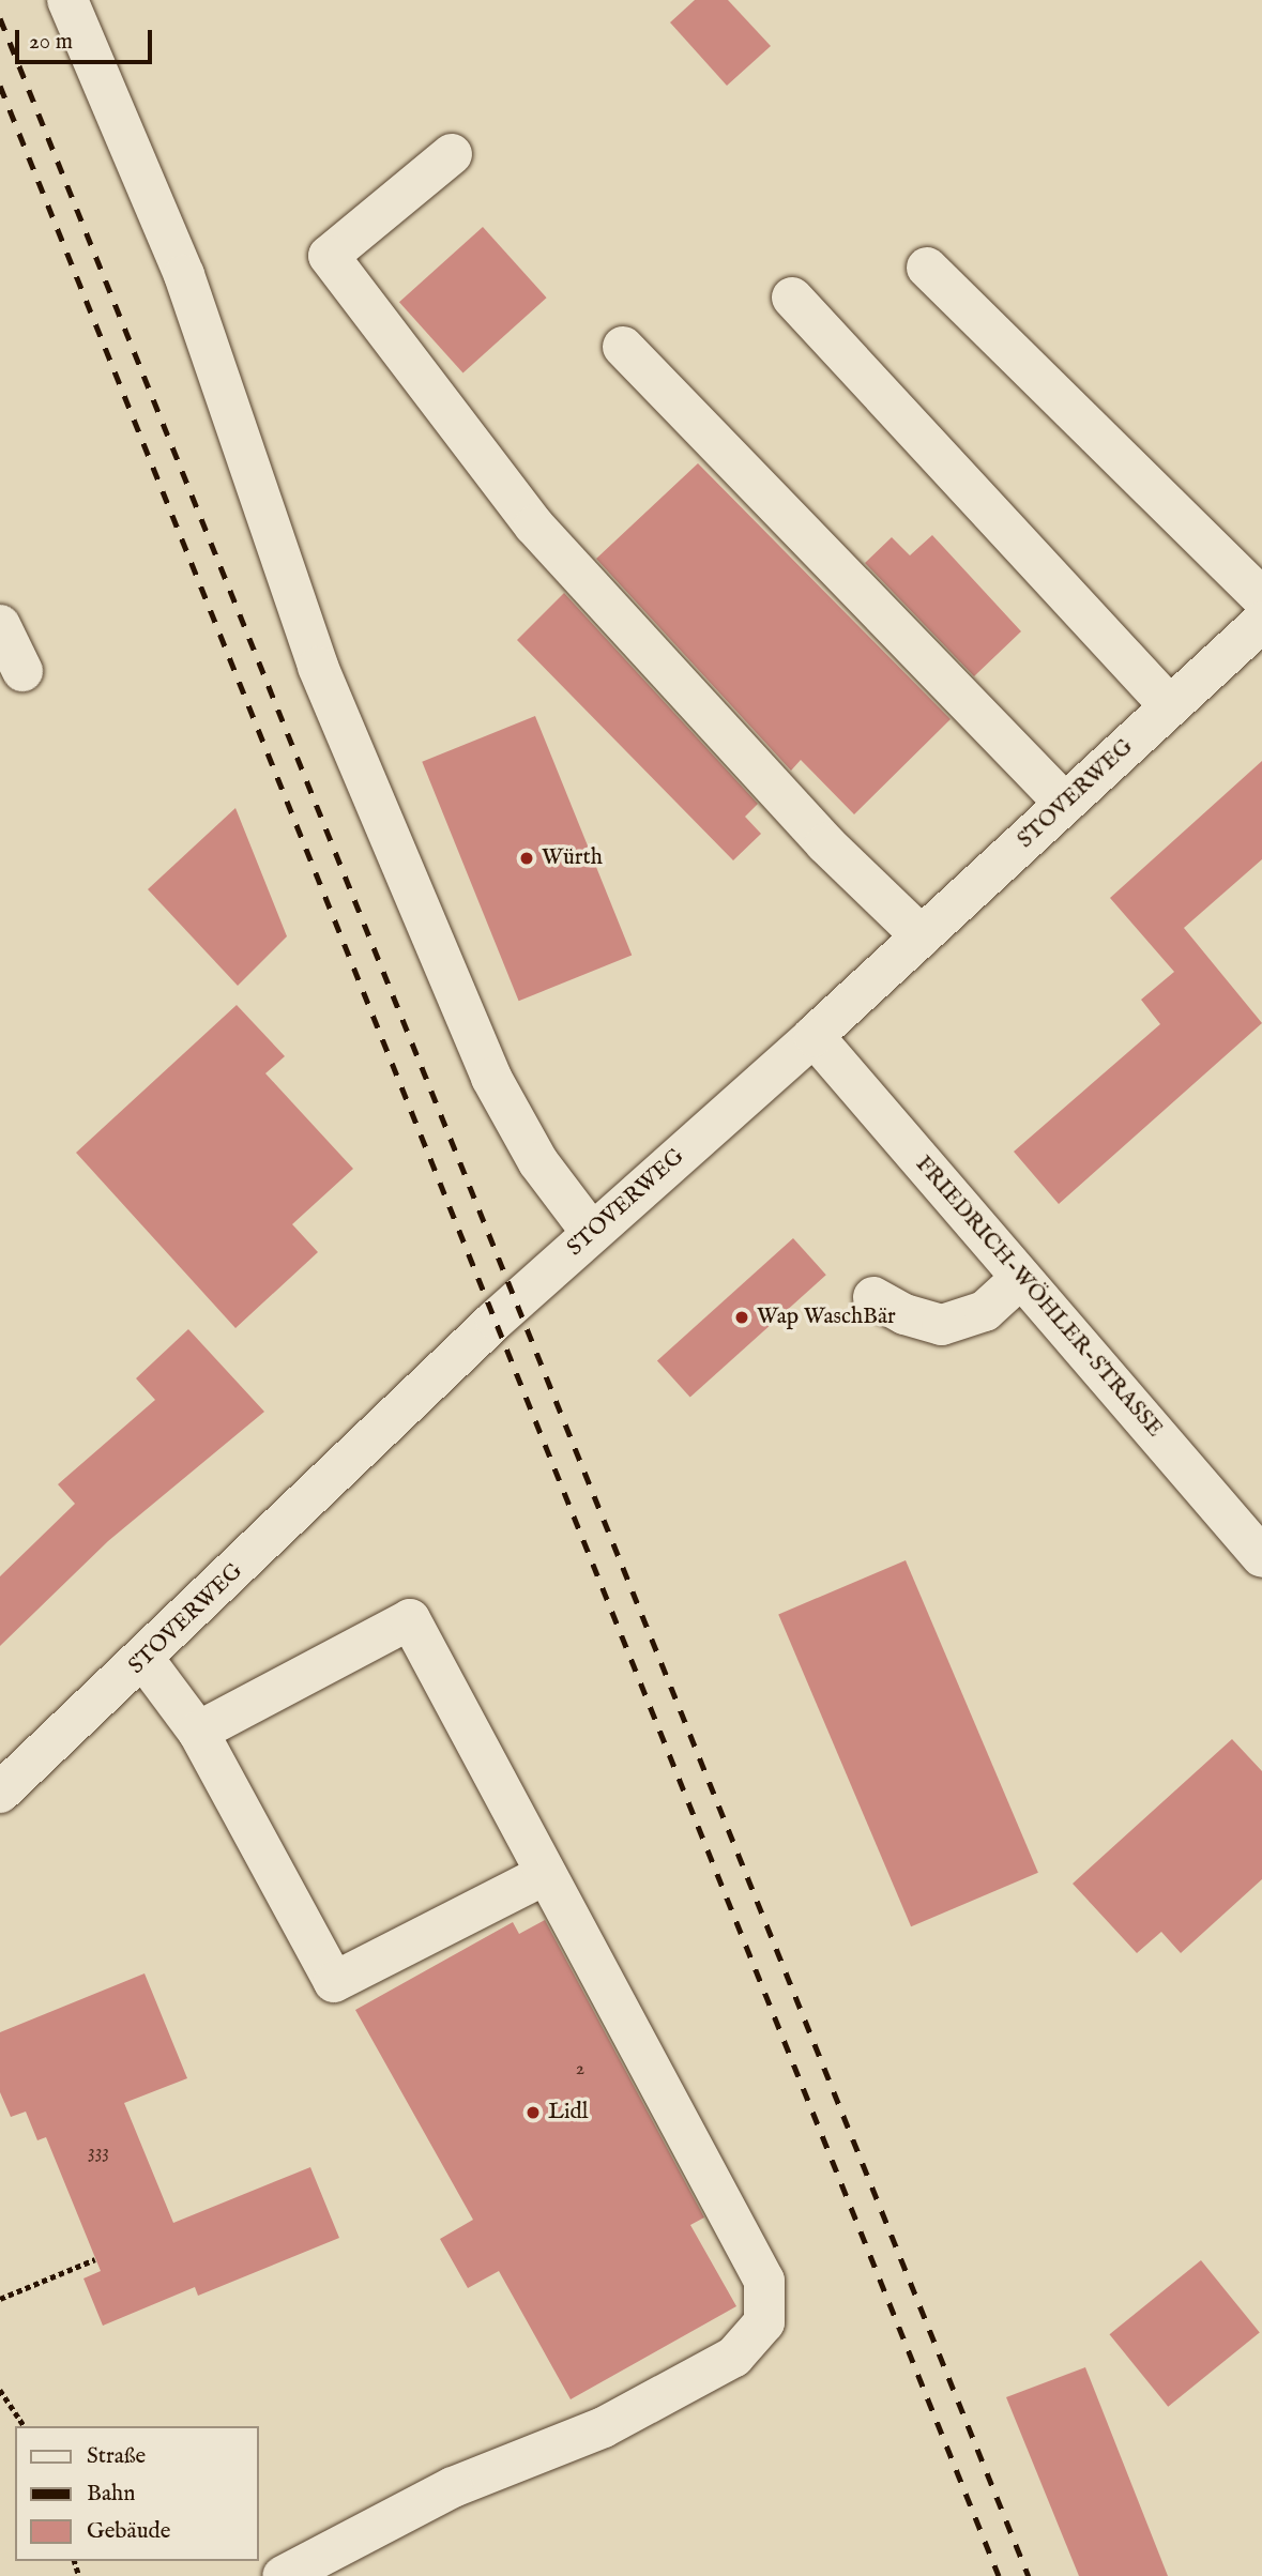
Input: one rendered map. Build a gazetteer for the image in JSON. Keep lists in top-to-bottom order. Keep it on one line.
{"streets":{"street":["STOVERWEG","FRIEDRICH-WÖHLER-STRASSE"]},"crossings":[["STOVERWEG","FRIEDRICH-WÖHLER-STRASSE"]],"places":["Würth","Wap WaschBär","Lidl"],"house_numbers":["2","333"],"legend":["Straße","Bahn","Gebäude"],"scale_bar":"20 m"}
